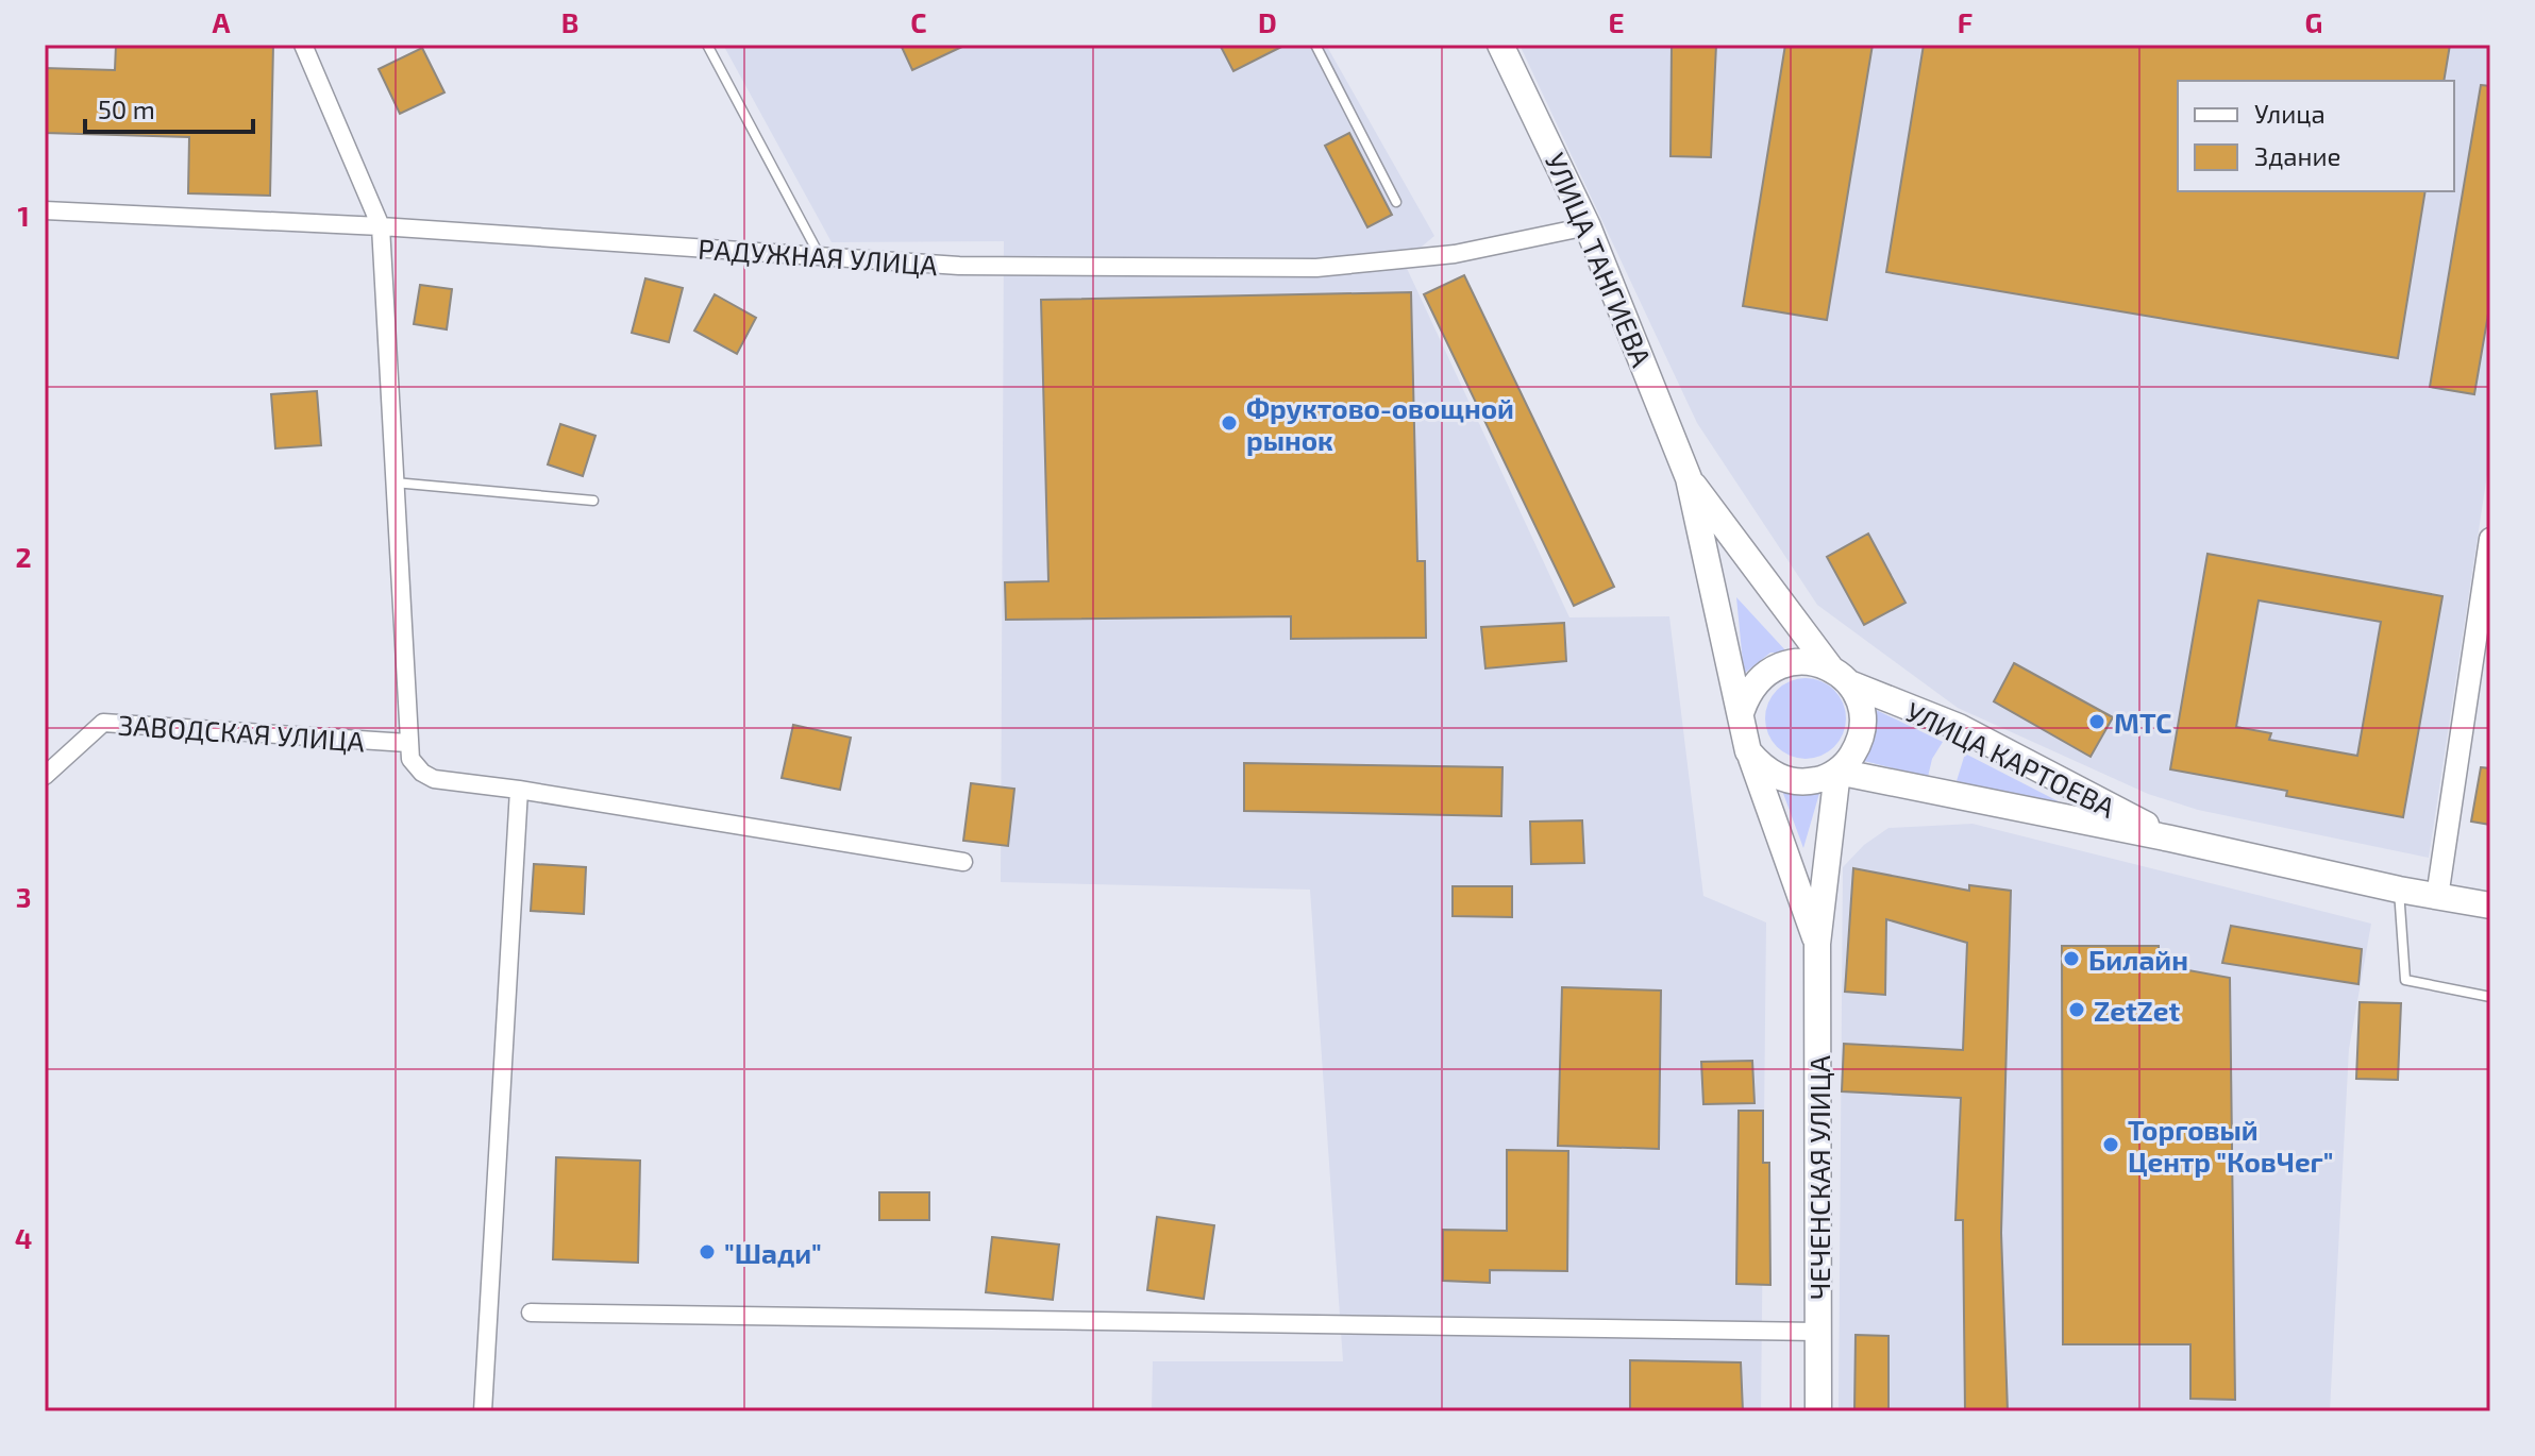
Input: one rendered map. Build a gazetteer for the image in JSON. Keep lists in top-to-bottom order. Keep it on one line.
{"streets":{"main road":["УЛИЦА ТАНГИЕВА","УЛИЦА КАРТОЕВА","ЧЕЧЕНСКАЯ УЛИЦА"],"street":["РАДУЖНАЯ УЛИЦА","ЗАВОДСКАЯ УЛИЦА"]},"crossings":[["РАДУЖНАЯ УЛИЦА","УЛИЦА ТАНГИЕВА"],["УЛИЦА КАРТОЕВА","ЧЕЧЕНСКАЯ УЛИЦА"]],"places":["Фруктово-овощной рынок","МТС","Билайн","ZetZet","Торговый Центр \"КовЧег\"","\"Шади\""],"legend":["Улица","Здание"],"scale_bar":"50 m","grid":{"columns":["A","B","C","D","E","F","G"],"rows":["1","2","3","4"]}}
